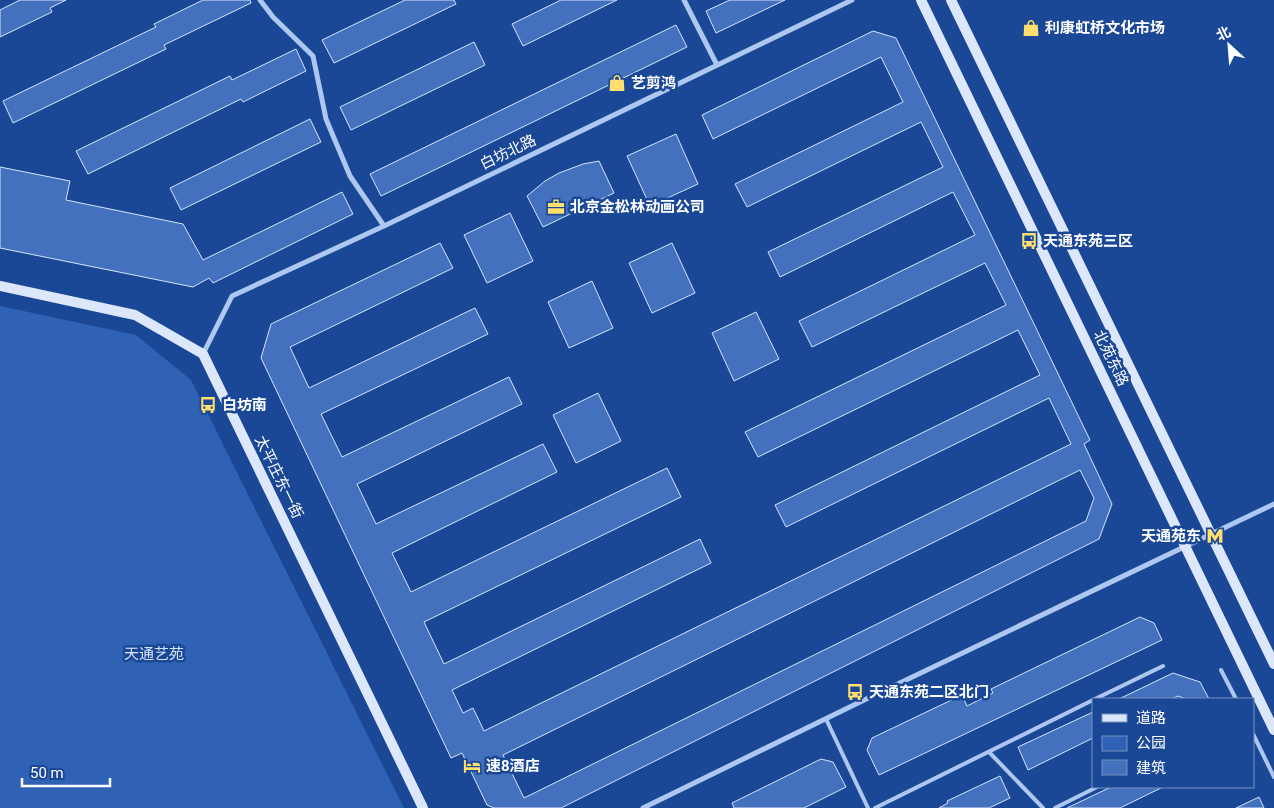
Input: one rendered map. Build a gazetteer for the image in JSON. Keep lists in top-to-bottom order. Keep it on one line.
{"streets":{"main road":["北苑东路","太平庄东一街"],"street":["白坊北路"]},"crossings":[["白坊北路","太平庄东一街"]],"parks":["天通艺苑"],"places":{"shop":["利康虹桥文化市场","艺剪鸿"],"office":["北京金松林动画公司"],"bus stop":["天通东苑三区","白坊南","天通东苑二区北门"],"metro station":["天通苑东"],"hotel":["速8酒店"]},"legend":["道路","公园","建筑"],"scale_bar":"50 m","north":"top left"}
